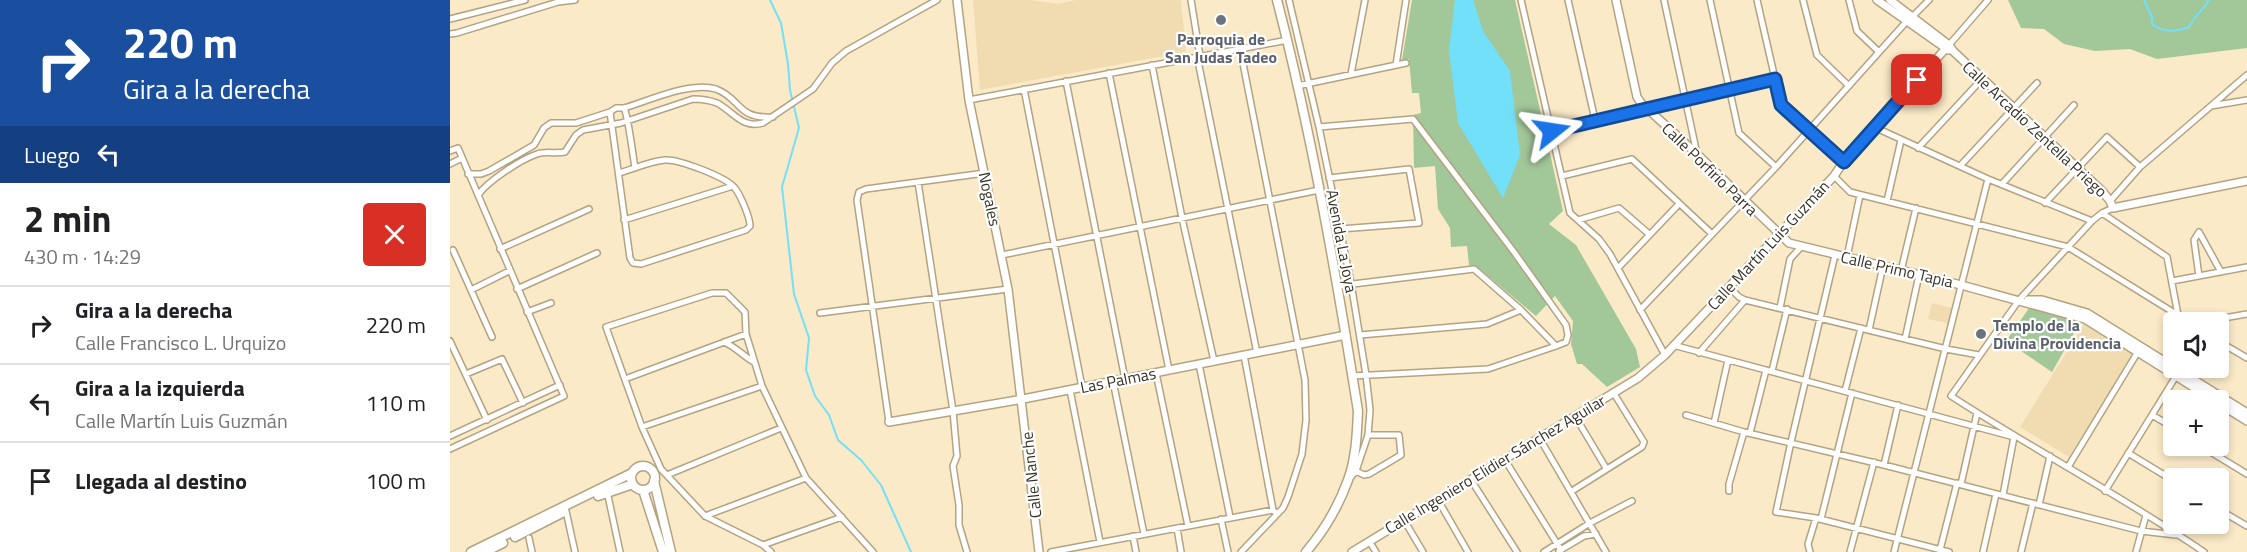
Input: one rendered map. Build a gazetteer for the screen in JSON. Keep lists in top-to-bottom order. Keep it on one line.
{"streets":{"main road":["Avenida La Joya"],"street":["Calle Arcadio Zentella Priego","Calle Porfirio Parra","Nogales","Calle Martín Luis Guzmán","Calle Primo Tapia","Las Palmas","Calle Ingeniero Elidier Sánchez Aguilar","Calle Nanche"]},"crossings":[["Calle Arcadio Zentella Priego","Calle Martín Luis Guzmán"],["Calle Porfirio Parra","Calle Martín Luis Guzmán"],["Calle Porfirio Parra","Calle Primo Tapia"],["Nogales","Las Palmas"],["Nogales","Calle Nanche"],["Avenida La Joya","Las Palmas"],["Calle Martín Luis Guzmán","Calle Primo Tapia"],["Calle Martín Luis Guzmán","Calle Ingeniero Elidier Sánchez Aguilar"],["Las Palmas","Calle Nanche"]],"places":["Parroquia de San Judas Tadeo","Templo de la Divina Providencia"],"page":{"turn":["220 m","Gira a la derecha"],"then":"Luego","heading":["2 min","430 m · 14:29"],"list":[{"name":"Gira a la derecha","note":"Calle Francisco L. Urquizo","value":"220 m"},{"name":"Gira a la izquierda","note":"Calle Martín Luis Guzmán","value":"110 m"},{"name":"Llegada al destino","value":"100 m"}],"map_buttons":["+","−"]}}
